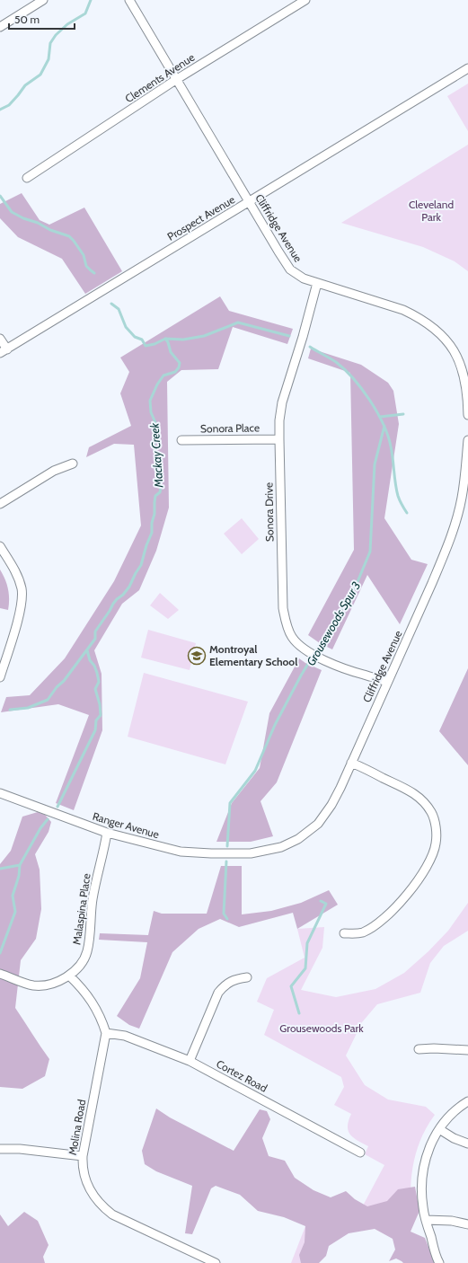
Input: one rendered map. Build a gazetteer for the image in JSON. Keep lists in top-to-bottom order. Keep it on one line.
{"streets":{"street":["Clements Avenue","Prospect Avenue","Cliffridge Avenue","Sonora Place","Sonora Drive","Ranger Avenue","Malaspina Place","Cortez Road","Molina Road"]},"crossings":[["Clements Avenue","Cliffridge Avenue"],["Prospect Avenue","Cliffridge Avenue"],["Cliffridge Avenue","Sonora Drive"],["Cliffridge Avenue","Ranger Avenue"],["Sonora Place","Sonora Drive"],["Ranger Avenue","Malaspina Place"],["Malaspina Place","Molina Road"],["Cortez Road","Molina Road"]],"water":["Mackay Creek","Grousewoods Spur 3"],"parks":["Cleveland Park","Grousewoods Park"],"places":{"school or university":["Montroyal Elementary School"]},"scale_bar":"50 m"}
